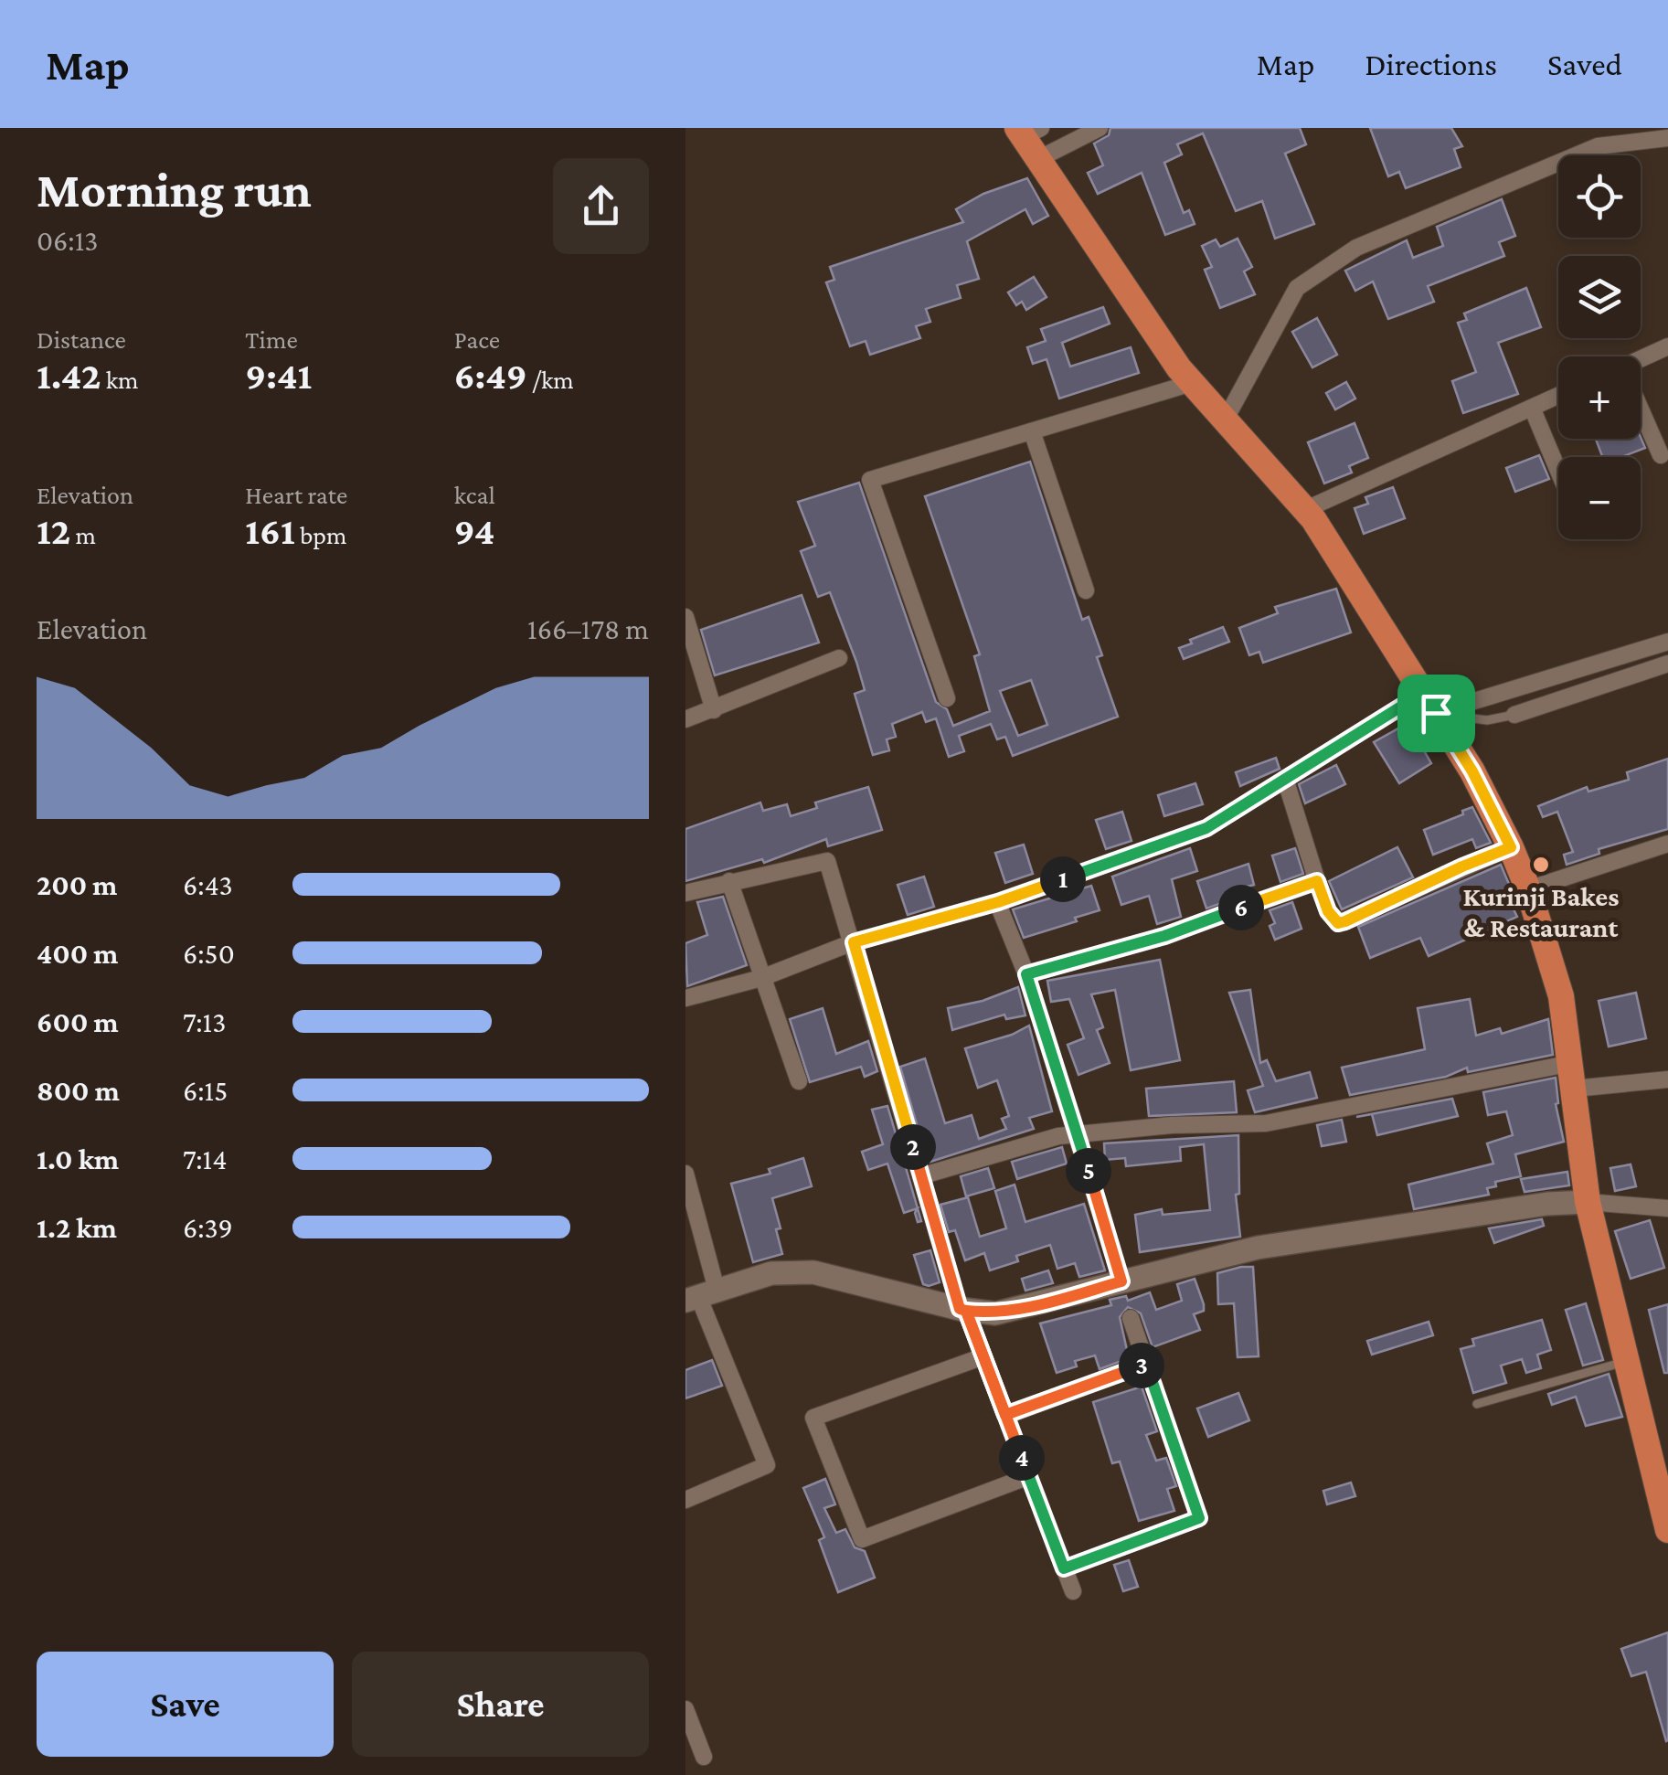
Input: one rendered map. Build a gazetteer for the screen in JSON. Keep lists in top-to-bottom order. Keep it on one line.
{"places":["Kurinji Bakes & Restaurant"],"page":{"header":"Map","nav":["Map","Directions","Saved"],"heading":["Morning run","06:13"],"map_buttons":["+","−"],"stats":[["Distance","1.42 km"],["Time","9:41"],["Pace","6:49 /km"],["Elevation","12 m"],["Heart rate","161 bpm"],["kcal","94"]],"chart":["Elevation","166–178 m"],"list":[{"name":"200 m","note":"6:43"},{"name":"400 m","note":"6:50"},{"name":"600 m","note":"7:13"},{"name":"800 m","note":"6:15"},{"name":"1.0 km","note":"7:14"},{"name":"1.2 km","note":"6:39"}],"pins":["1","6","2","5","3","4"],"buttons":["Save","Share"]}}
